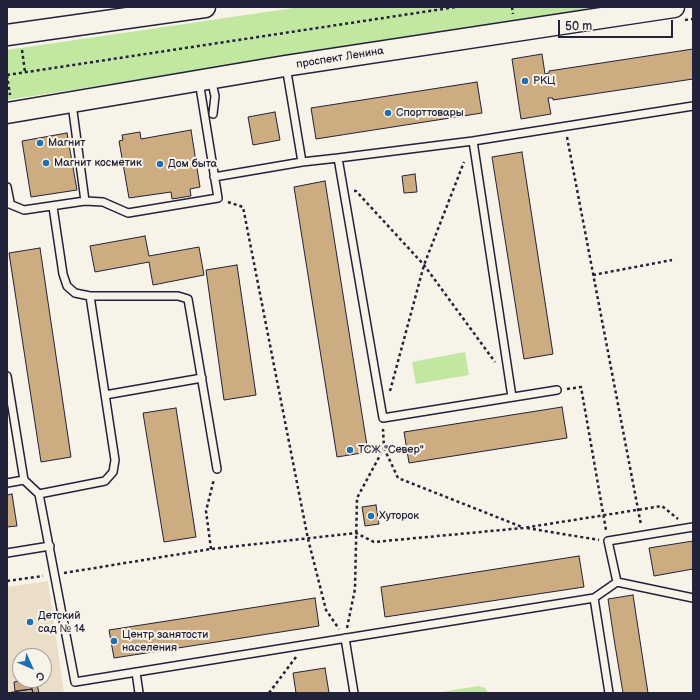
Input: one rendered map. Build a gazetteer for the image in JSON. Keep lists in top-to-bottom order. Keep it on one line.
{"streets":{"street":["проспект Ленина"]},"places":["РКЦ","Спорттовары","Магнит","Магнит косметик","Дом быта","ТСЖ \"Север\"","Хуторок","Детский сад № 14","Центр занятости населения"],"scale_bar":"50 m","north":"bottom right"}
